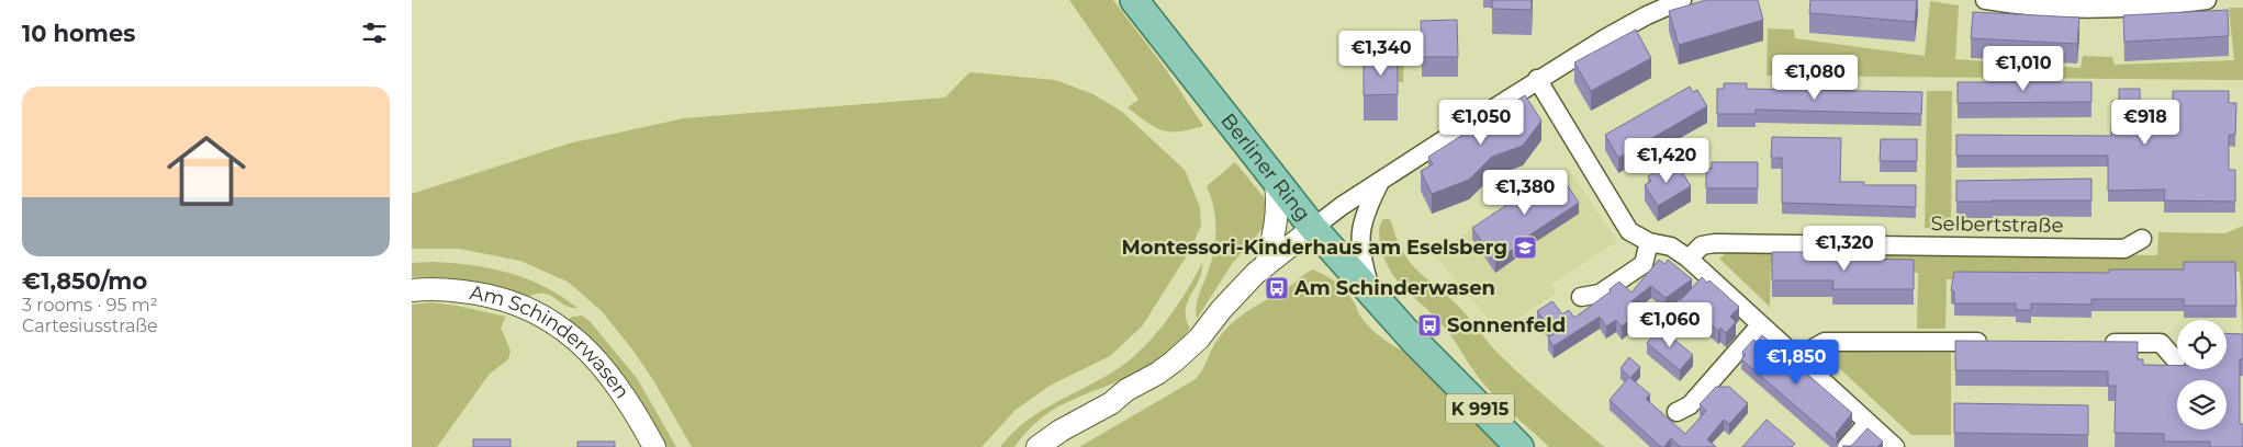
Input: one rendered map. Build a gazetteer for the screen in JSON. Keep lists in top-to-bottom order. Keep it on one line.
{"streets":{"main road":["Berliner Ring","K 9915"],"street":["Selbertstraße","Am Schinderwasen"]},"places":{"school or university":["Montessori-Kinderhaus am Eselsberg"],"bus stop":["Am Schinderwasen","Sonnenfeld"]},"page":{"heading":"10 homes","price":["€1,340","€1,010","€1,080","€1,050","€918","€1,420","€1,380","€1,320","€1,060","€1,850"],"list":[{"name":"€1,850/mo","note":"3 rooms · 95 m² · Cartesiusstraße"}]}}
